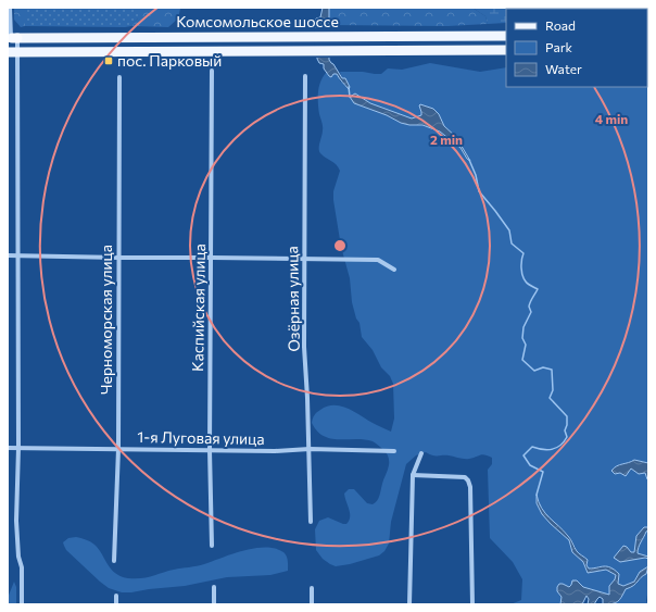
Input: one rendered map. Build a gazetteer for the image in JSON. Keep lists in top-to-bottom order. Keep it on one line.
{"streets":{"main road":["Комсомольское шоссе"],"street":["Озёрная улица","Каспийская улица","Черноморская улица","1-я Луговая улица"]},"crossings":[["Озёрная улица","1-я Луговая улица"],["Каспийская улица","1-я Луговая улица"],["Черноморская улица","1-я Луговая улица"]],"places":{"transit":["пос. Парковый"]},"legend":["Road","Park","Water"],"rings":["4 min","2 min"]}
